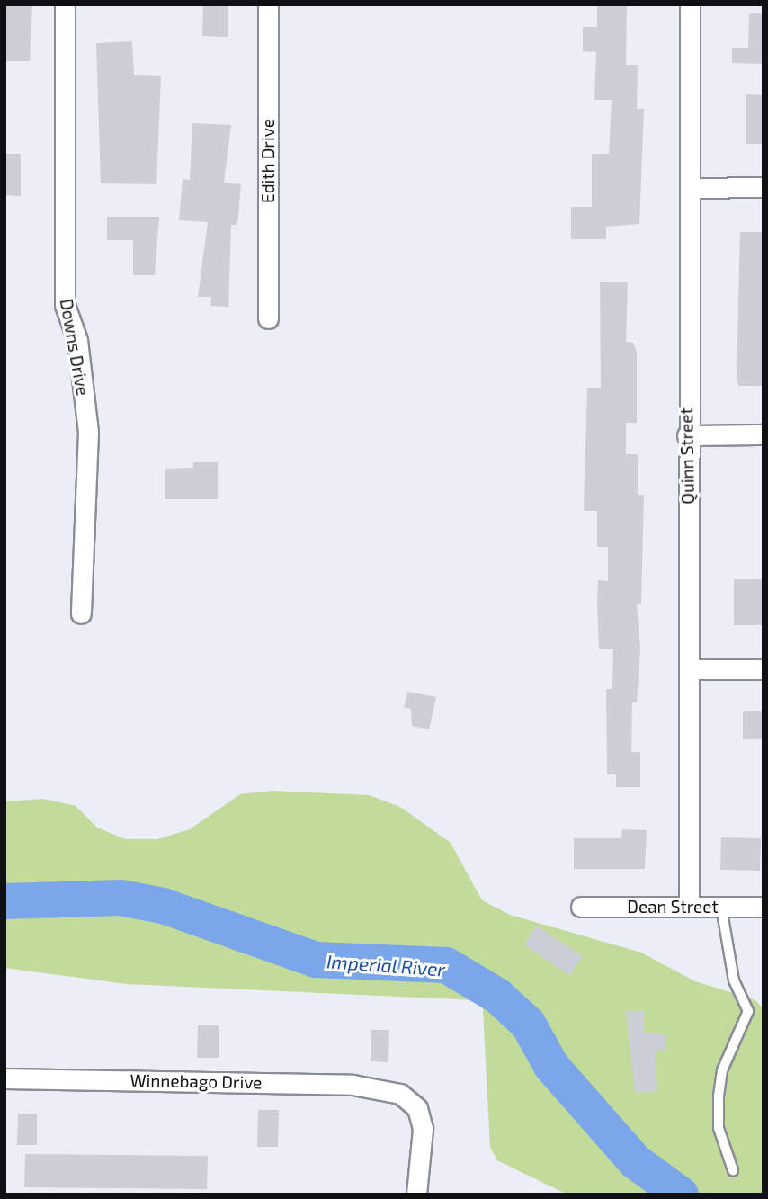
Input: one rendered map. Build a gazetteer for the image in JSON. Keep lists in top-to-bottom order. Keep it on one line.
{"streets":{"street":["Edith Drive","Downs Drive","Quinn Street","Dean Street","Winnebago Drive"]},"crossings":[["Quinn Street","Dean Street"]],"water":["Imperial River"]}
